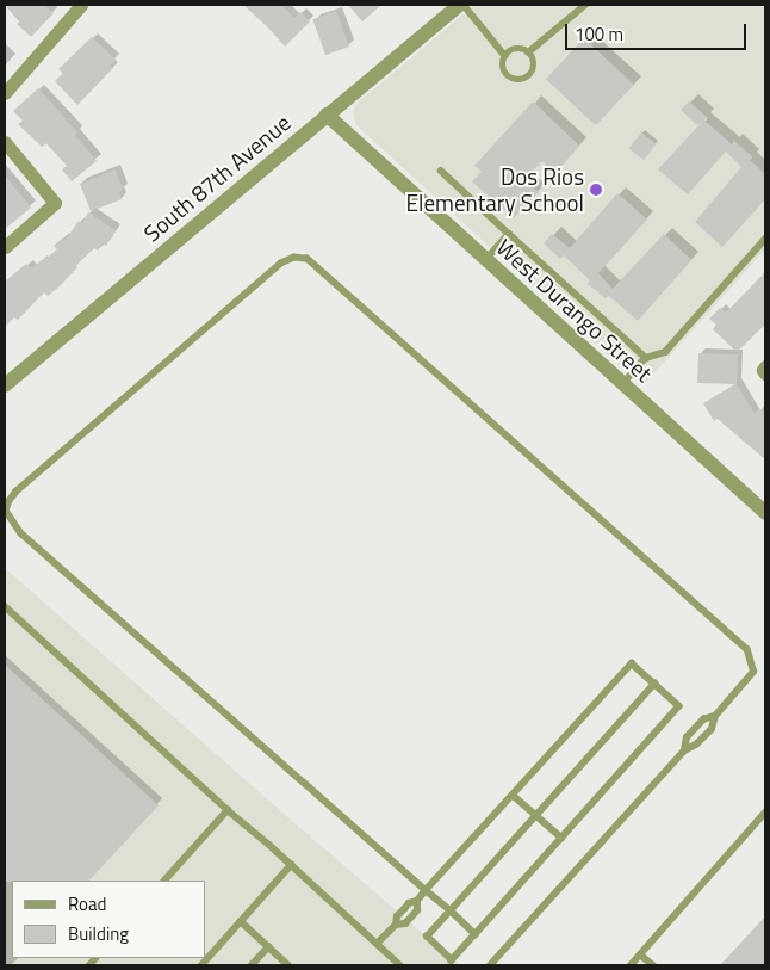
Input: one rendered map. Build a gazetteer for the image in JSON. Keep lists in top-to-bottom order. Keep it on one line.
{"streets":{"street":["South 87th Avenue","West Durango Street"]},"crossings":[["South 87th Avenue","West Durango Street"]],"places":["Dos Rios Elementary School"],"legend":["Road","Building"],"scale_bar":"100 m"}
